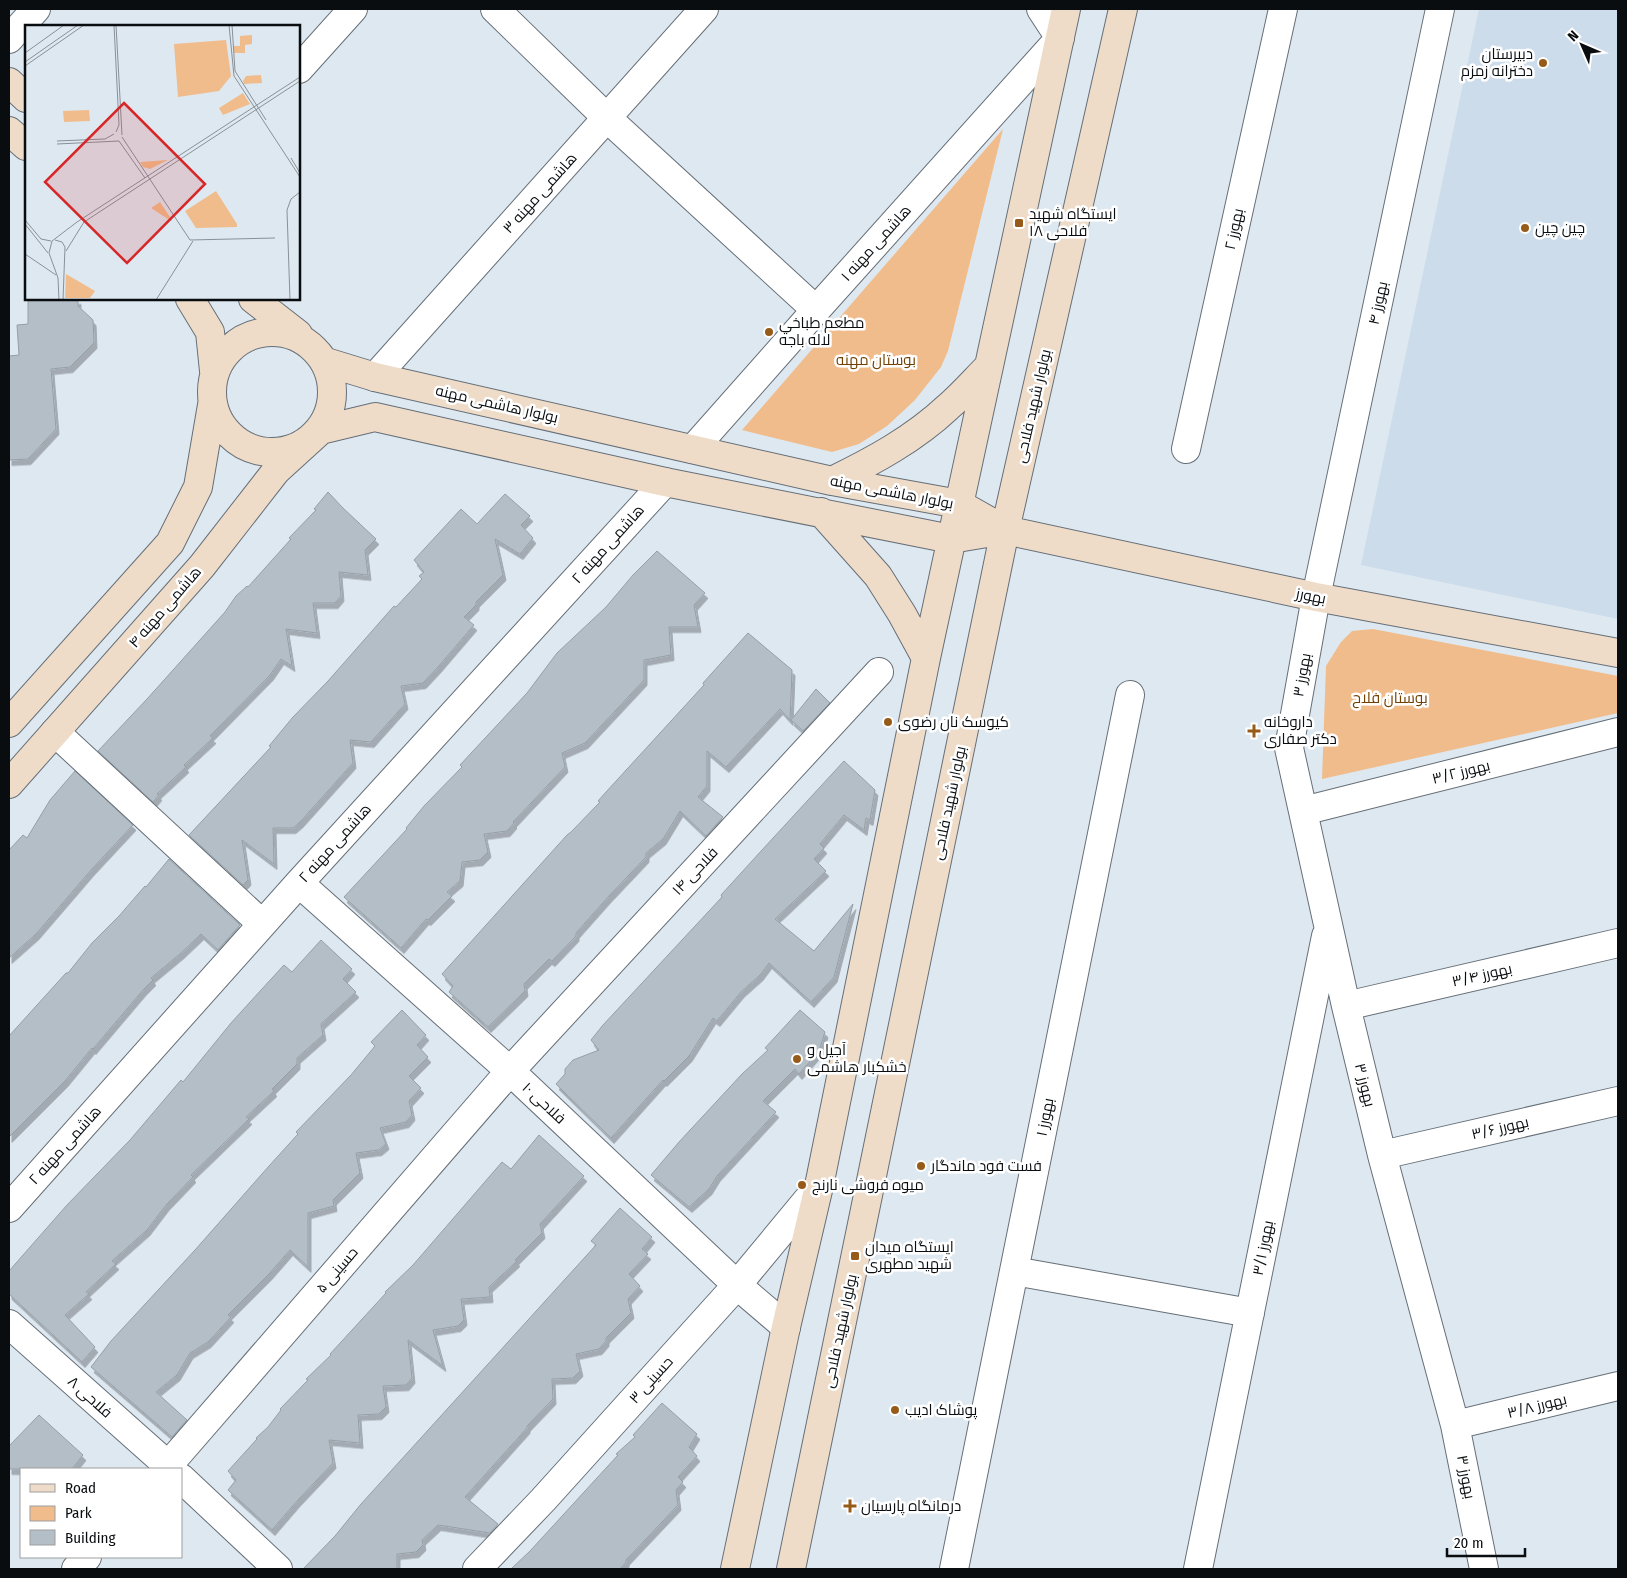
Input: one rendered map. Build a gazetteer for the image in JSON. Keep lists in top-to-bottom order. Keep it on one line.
{"streets":{"main road":["بولوار هاشمی مهنه","بولوار شهید فلاحی","بهورز","هاشمی مهنه ۴"],"street":["هاشمی مهنه ۳","بهورز ۲","هاشمی مهنه ۱","بهورز ۴","هاشمی مهنه ۲","بهورز ۳","بهورز ۳/۲","فلاحی ۱۴","بهورز ۳/۴","فلاحی ۱۰","بهورز ۱","بهورز ۳/۶","بهورز ۳/۱","حسینی ۵","حسینی ۳","فلاحی ۸","بهورز ۳/۸"]},"crossings":[["هاشمی مهنه ۳","بولوار هاشمی مهنه"],["هاشمی مهنه ۱","بولوار هاشمی مهنه"],["بهورز ۴","بهورز"],["بهورز ۴","بهورز ۳"],["بولوار هاشمی مهنه","بولوار شهید فلاحی"],["بولوار هاشمی مهنه","بهورز"],["بولوار هاشمی مهنه","هاشمی مهنه ۴"],["بولوار شهید فلاحی","بهورز"],["هاشمی مهنه ۲","فلاحی ۱۰"],["بهورز","بهورز ۳"],["بهورز ۳","بهورز ۳/۲"],["بهورز ۳","بهورز ۳/۴"],["بهورز ۳","بهورز ۳/۶"],["بهورز ۳","بهورز ۳/۱"],["بهورز ۳","بهورز ۳/۸"],["فلاحی ۱۴","فلاحی ۱۰"],["فلاحی ۱۴","حسینی ۵"],["فلاحی ۱۰","حسینی ۵"],["فلاحی ۱۰","حسینی ۳"]],"parks":["بوستان مهنه","بوستان فلاح"],"places":{"other":["دبیرستان دخترانه زمزم","چین چین","مطعم طباخي لاله باجه","کیوسک نان رضوی","آجیل و خشکبار هاشمی","فست فود ماندگار","میوه فروشی نارنج","پوشاک ادیب"],"transit":["ایستگاه شهید فلاحی ۱۸","ایستگاه میدان شهید مطهری"],"health":["داروخانه دکتر صفاری","درمانگاه پارسیان"]},"legend":["Road","Park","Building"],"scale_bar":"20 m","north":"top left"}
